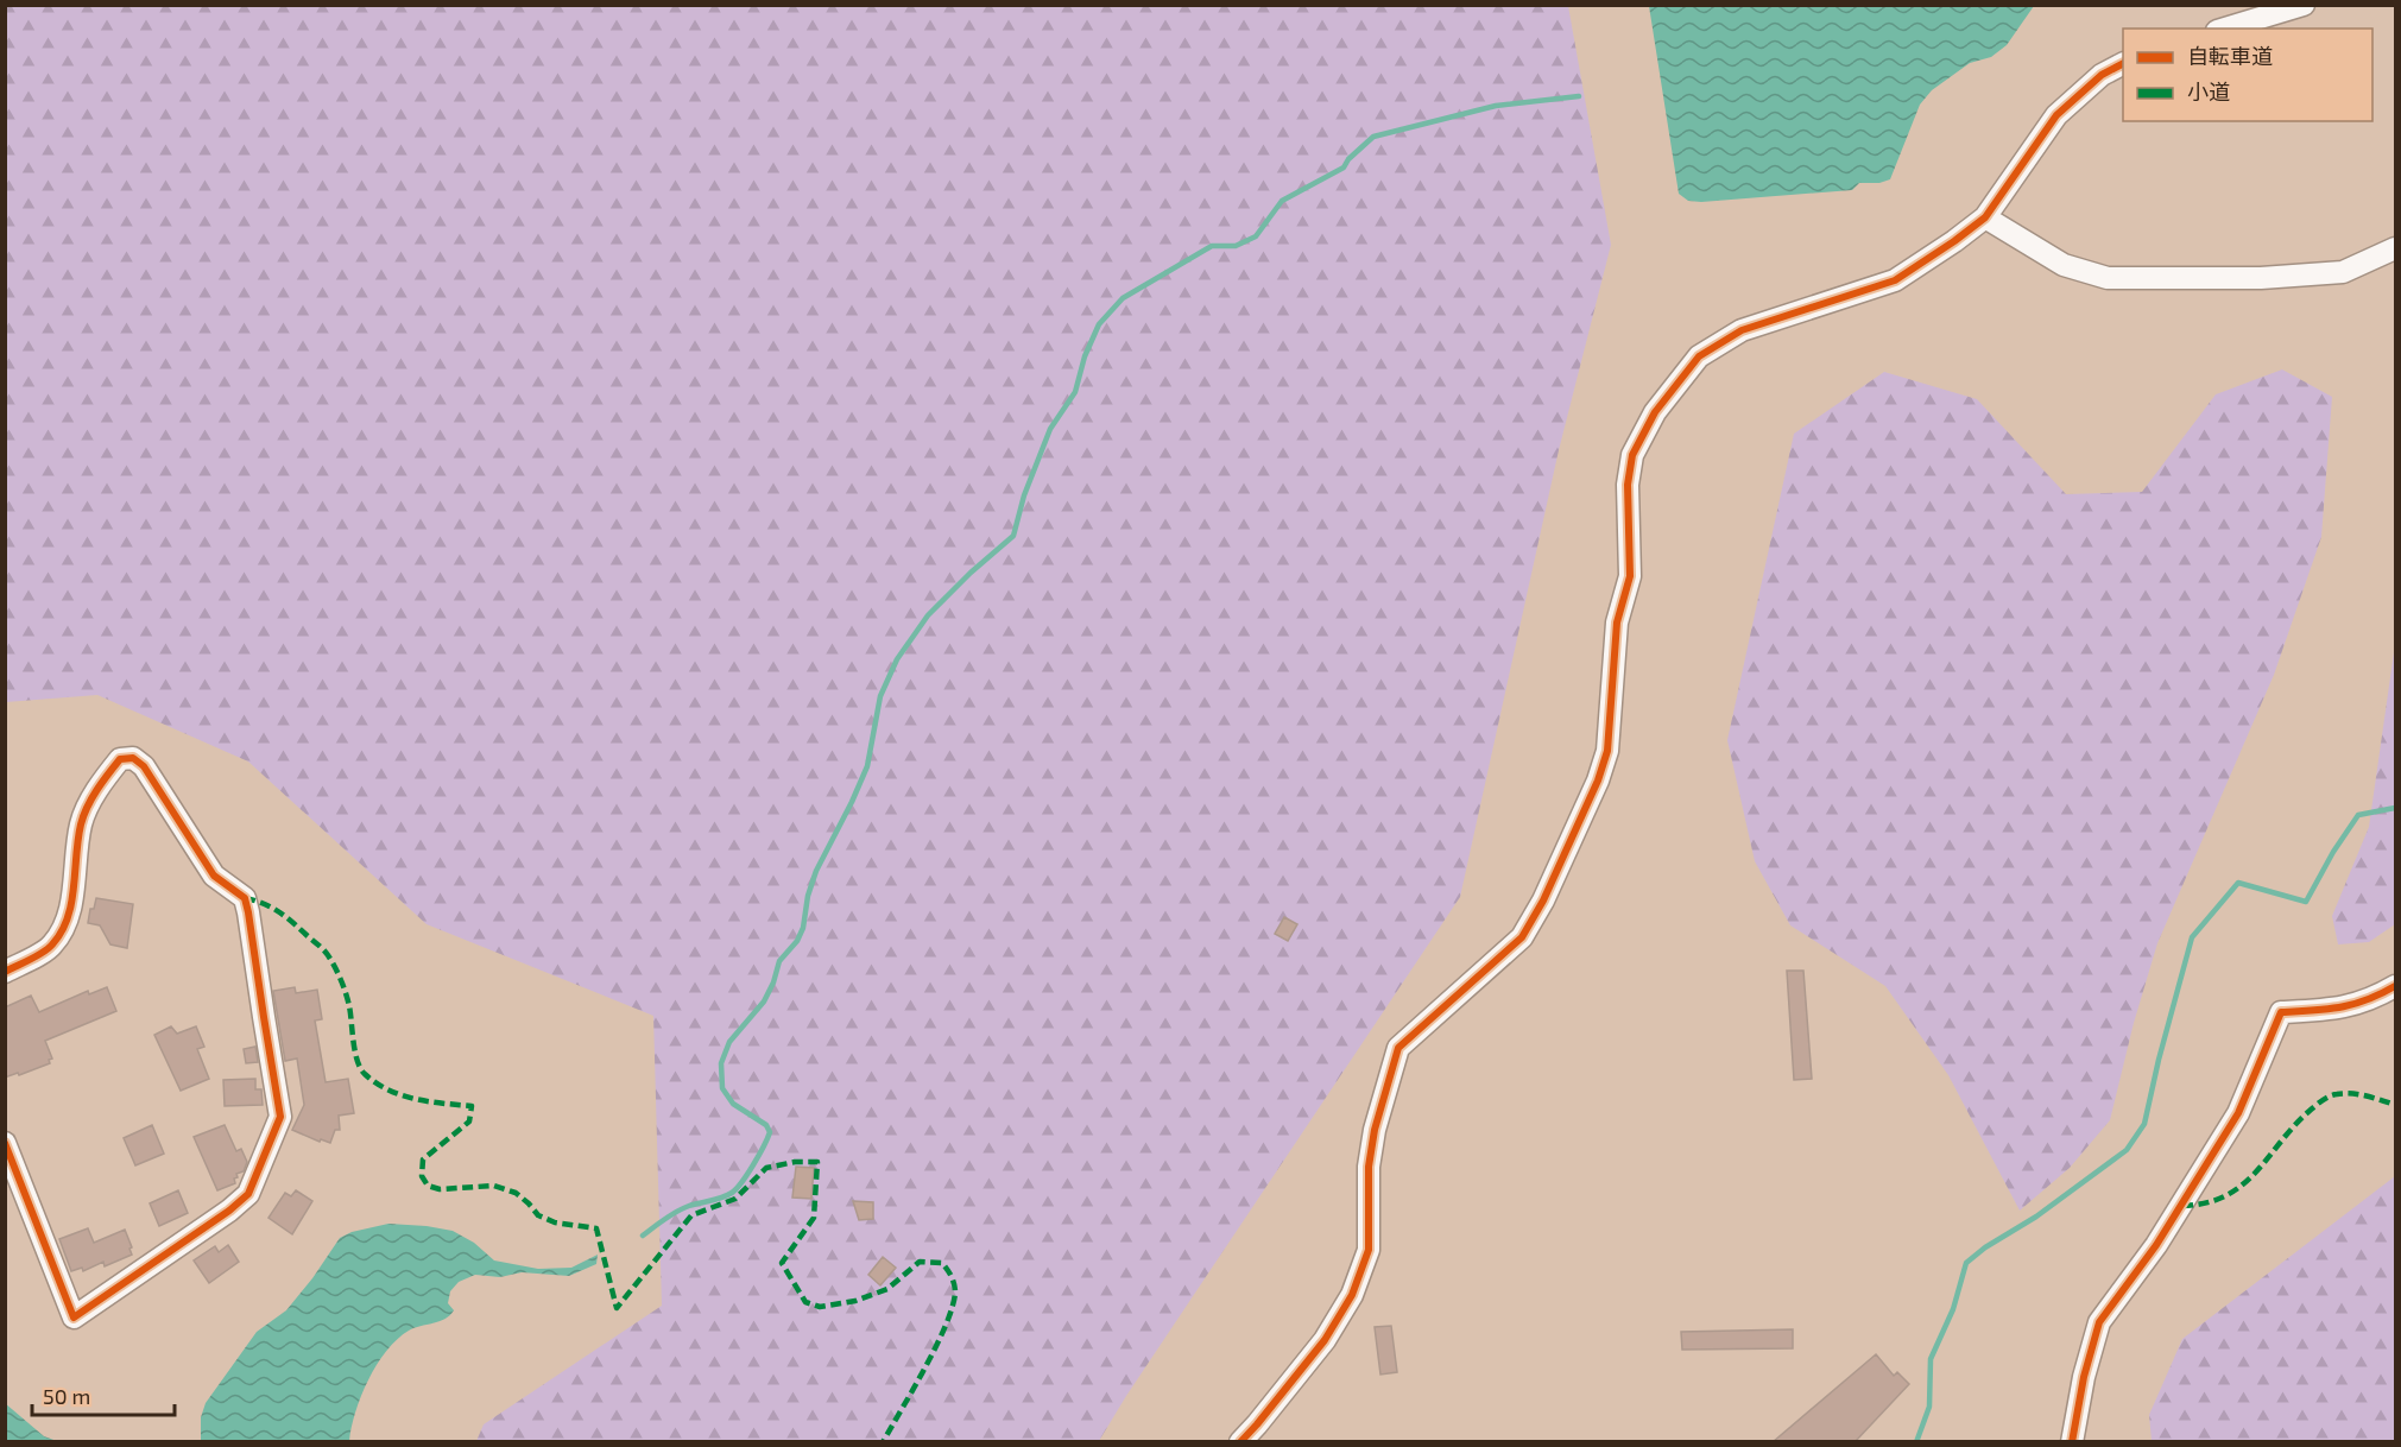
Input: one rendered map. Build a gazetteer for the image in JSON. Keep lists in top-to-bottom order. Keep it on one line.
{"legend":["自転車道","小道"],"scale_bar":"50 m"}
